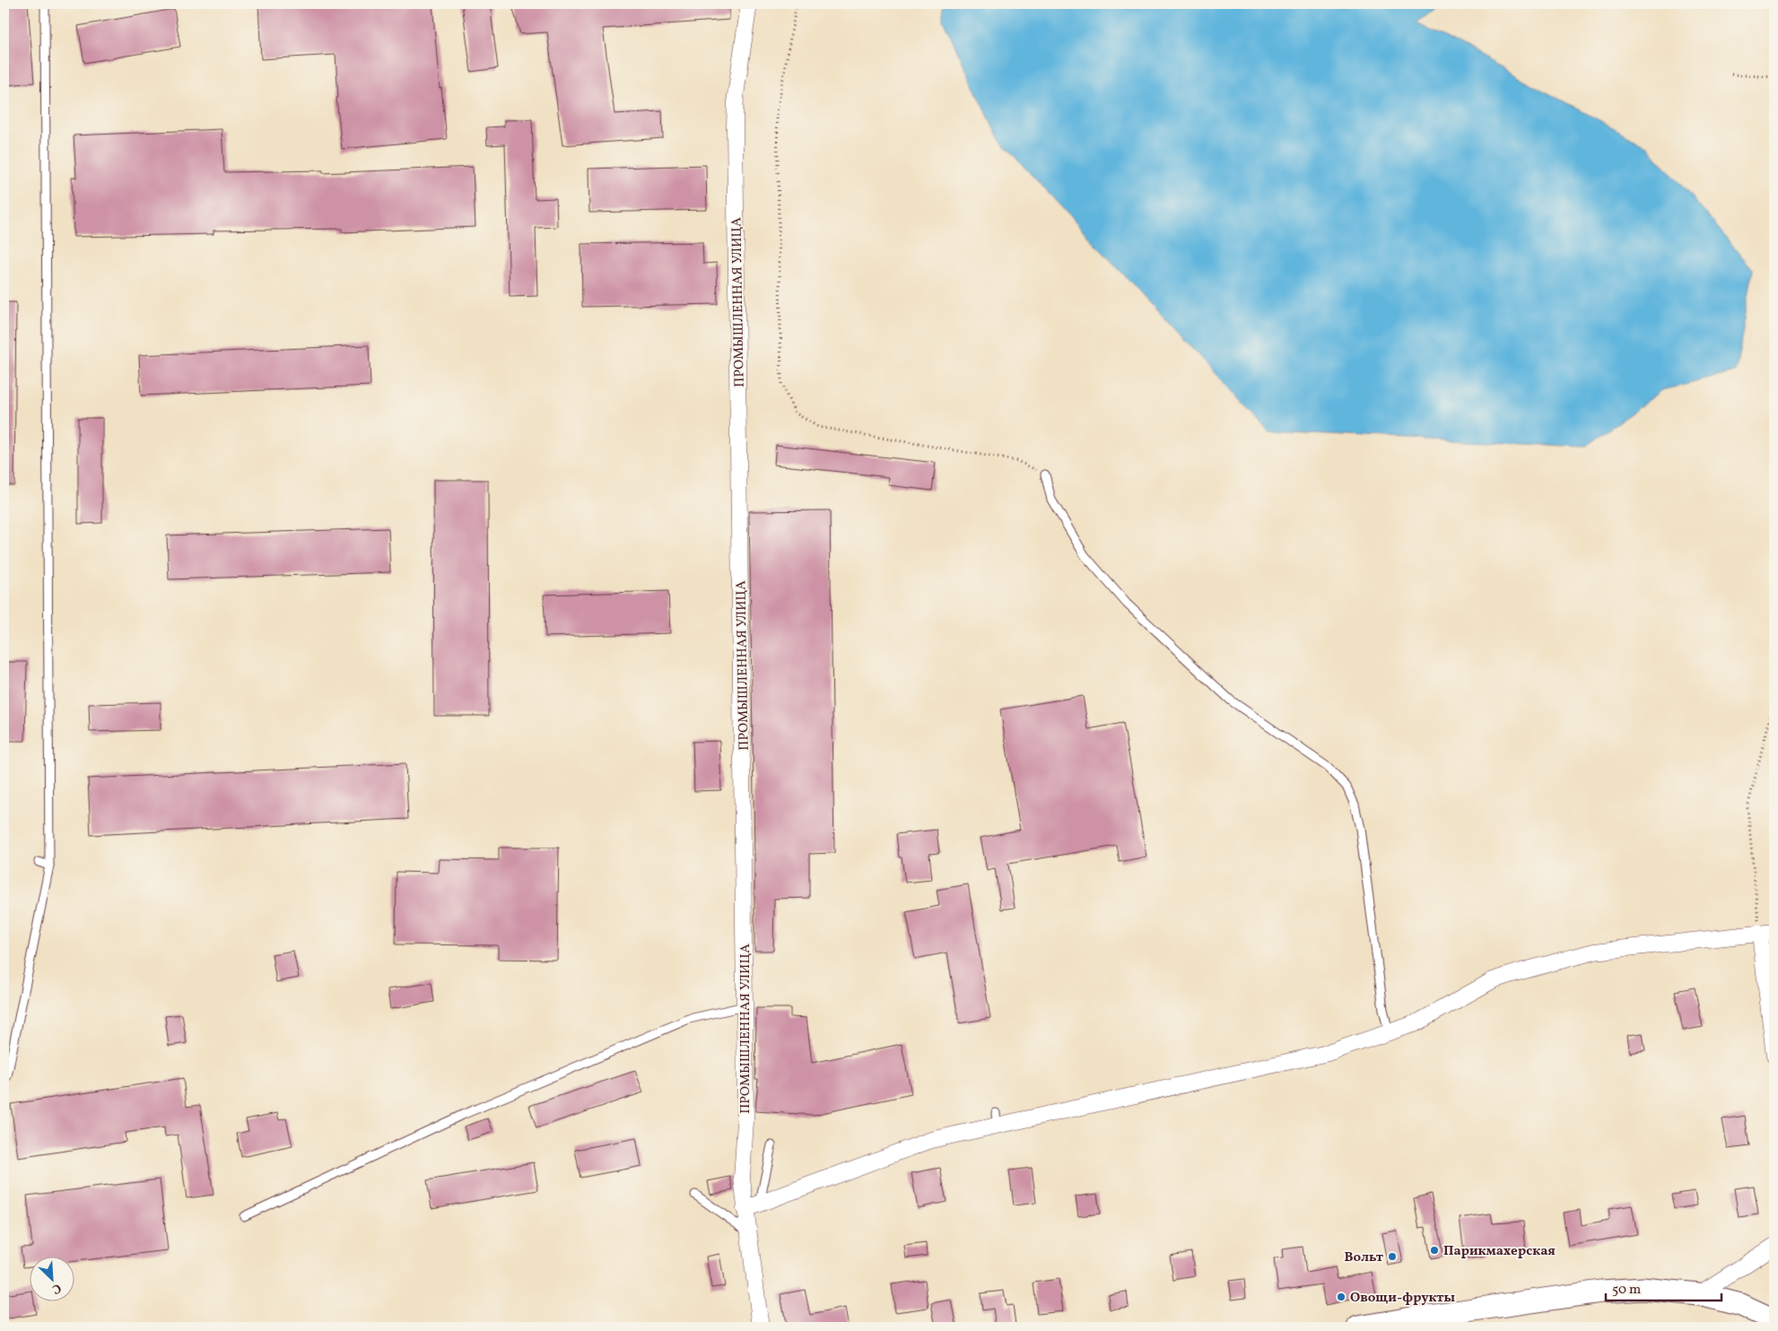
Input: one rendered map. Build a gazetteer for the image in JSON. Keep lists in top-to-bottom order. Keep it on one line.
{"streets":{"street":["ПРОМЫШЛЕННАЯ УЛИЦА"]},"places":["Парикмахерская","Вольт","Овощи-фрукты"],"scale_bar":"50 m","north":"bottom right"}
